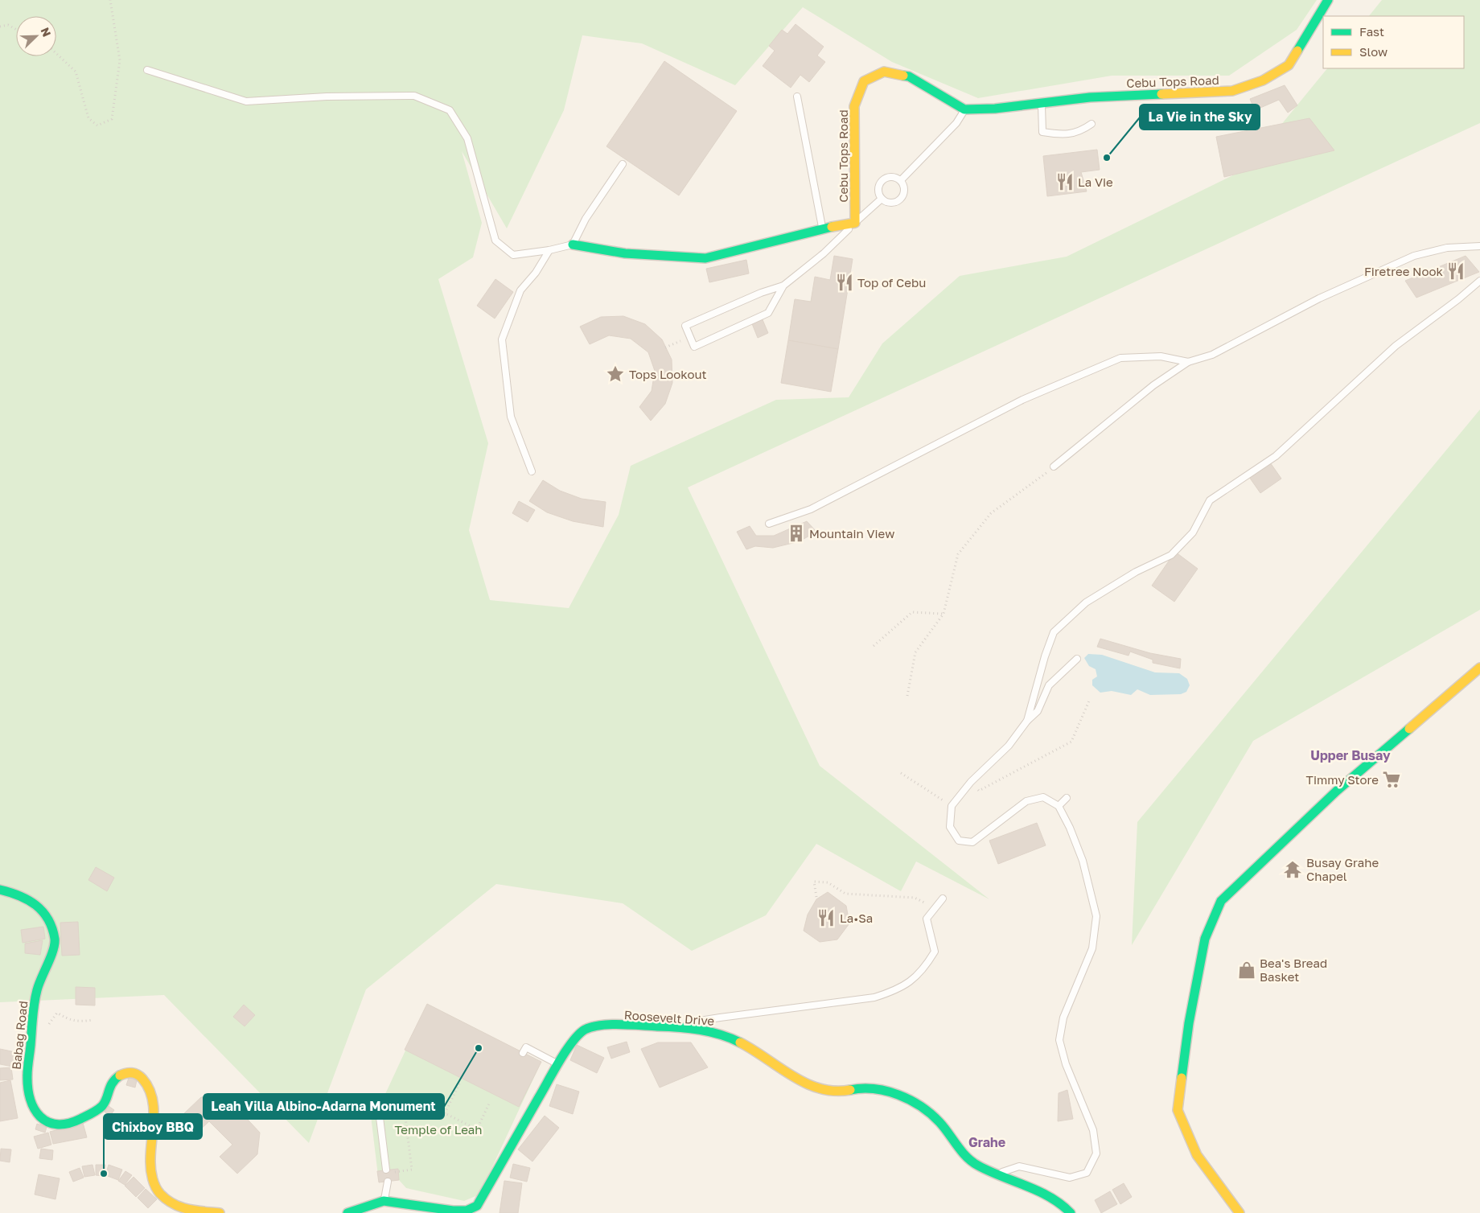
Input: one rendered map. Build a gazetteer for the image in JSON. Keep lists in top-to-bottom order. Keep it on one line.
{"streets":{"street":["Cebu Tops Road","Roosevelt Drive","Babag Road"]},"districts":["Upper Busay","Grahe"],"parks":["Temple of Leah"],"places":{"other":["La Vie in the Sky","Leah Villa Albino-Adarna Monument","Chixboy BBQ"],"restaurant":["La Vie","Firetree Nook","Top of Cebu","La•Sa"],"place":["Tops Lookout"],"building":["Mountain View"],"supermarket":["Timmy Store"],"temple":["Busay Grahe Chapel"],"shop":["Bea's Bread Basket"]},"legend":["Fast","Slow"],"north":"top right"}
